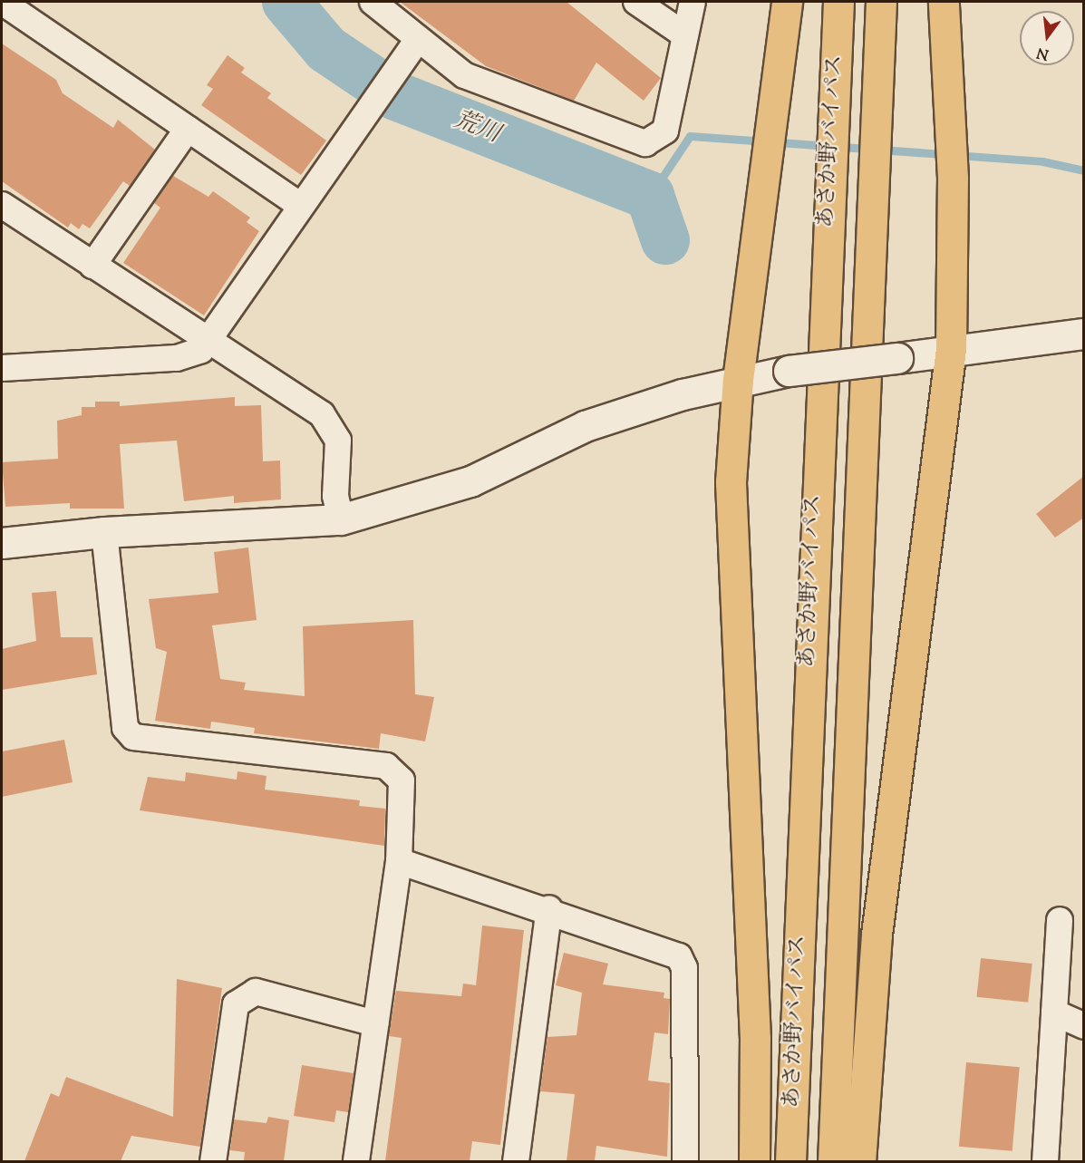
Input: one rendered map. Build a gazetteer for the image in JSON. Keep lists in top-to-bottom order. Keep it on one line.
{"streets":{"highway":["あさか野バイパス"]},"water":["荒川"],"north":"bottom"}
